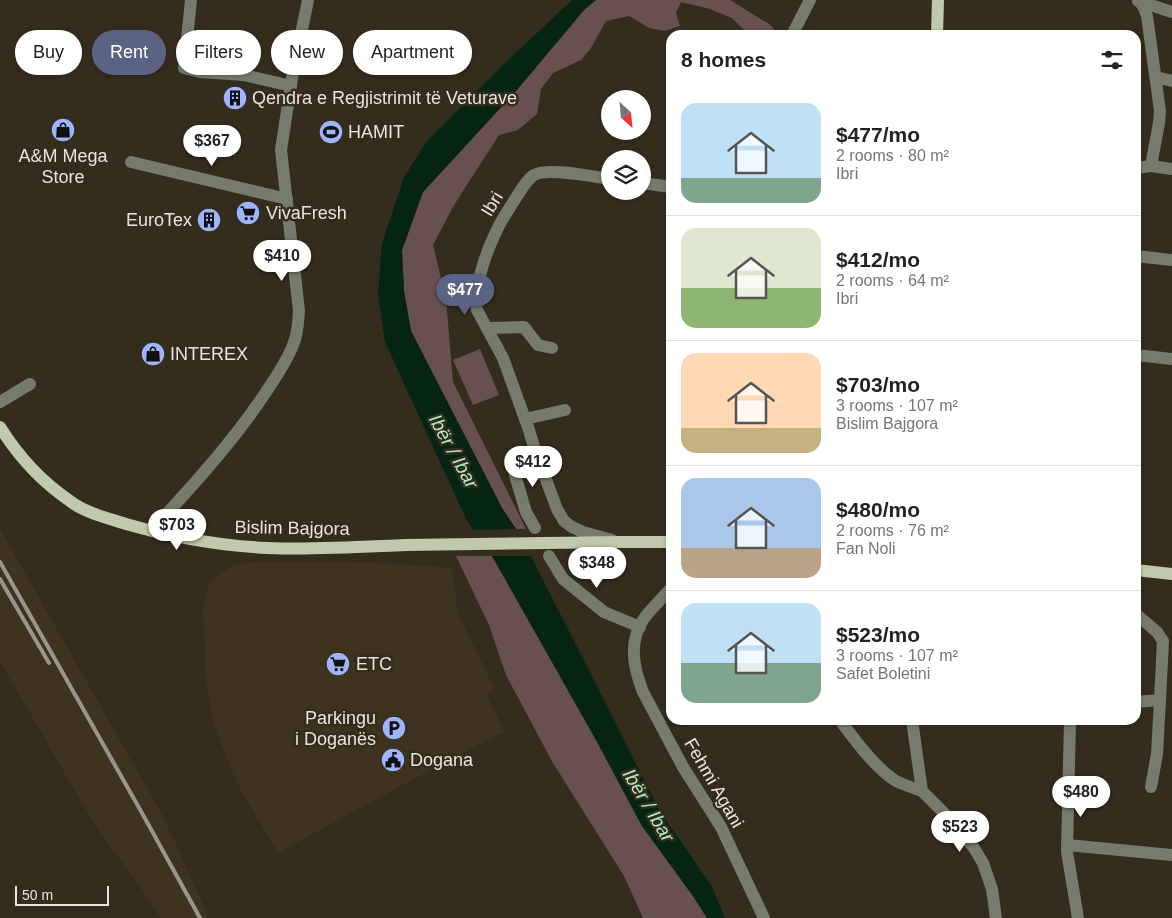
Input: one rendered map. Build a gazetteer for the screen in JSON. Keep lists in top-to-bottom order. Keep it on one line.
{"streets":{"main road":["Bislim Bajgora"],"street":["Ibri","Fehmi Agani"]},"crossings":[["Ibri","Bislim Bajgora"]],"water":["Ibër / Ibar"],"places":{"building":["Qendra e Regjistrimit të Veturave","EuroTex"],"shop":["A&M Mega Store","INTEREX"],"sports":["HAMIT"],"supermarket":["VivaFresh","ETC"],"parking":["Parkingu i Doganës"],"public building":["Dogana"]},"scale_bar":"50 m","north":"bottom right","page":{"chip":["Buy","Rent","Filters","New","Apartment"],"heading":"8 homes","list":[{"name":"$477/mo","note":"2 rooms · 80 m² · Ibri"},{"name":"$412/mo","note":"2 rooms · 64 m² · Ibri"},{"name":"$703/mo","note":"3 rooms · 107 m² · Bislim Bajgora"},{"name":"$480/mo","note":"2 rooms · 76 m² · Fan Noli"},{"name":"$523/mo","note":"3 rooms · 107 m² · Safet Boletini"}],"price":["$367","$410","$477","$412","$703","$348","$480","$523"],"scale":"50 m"}}
